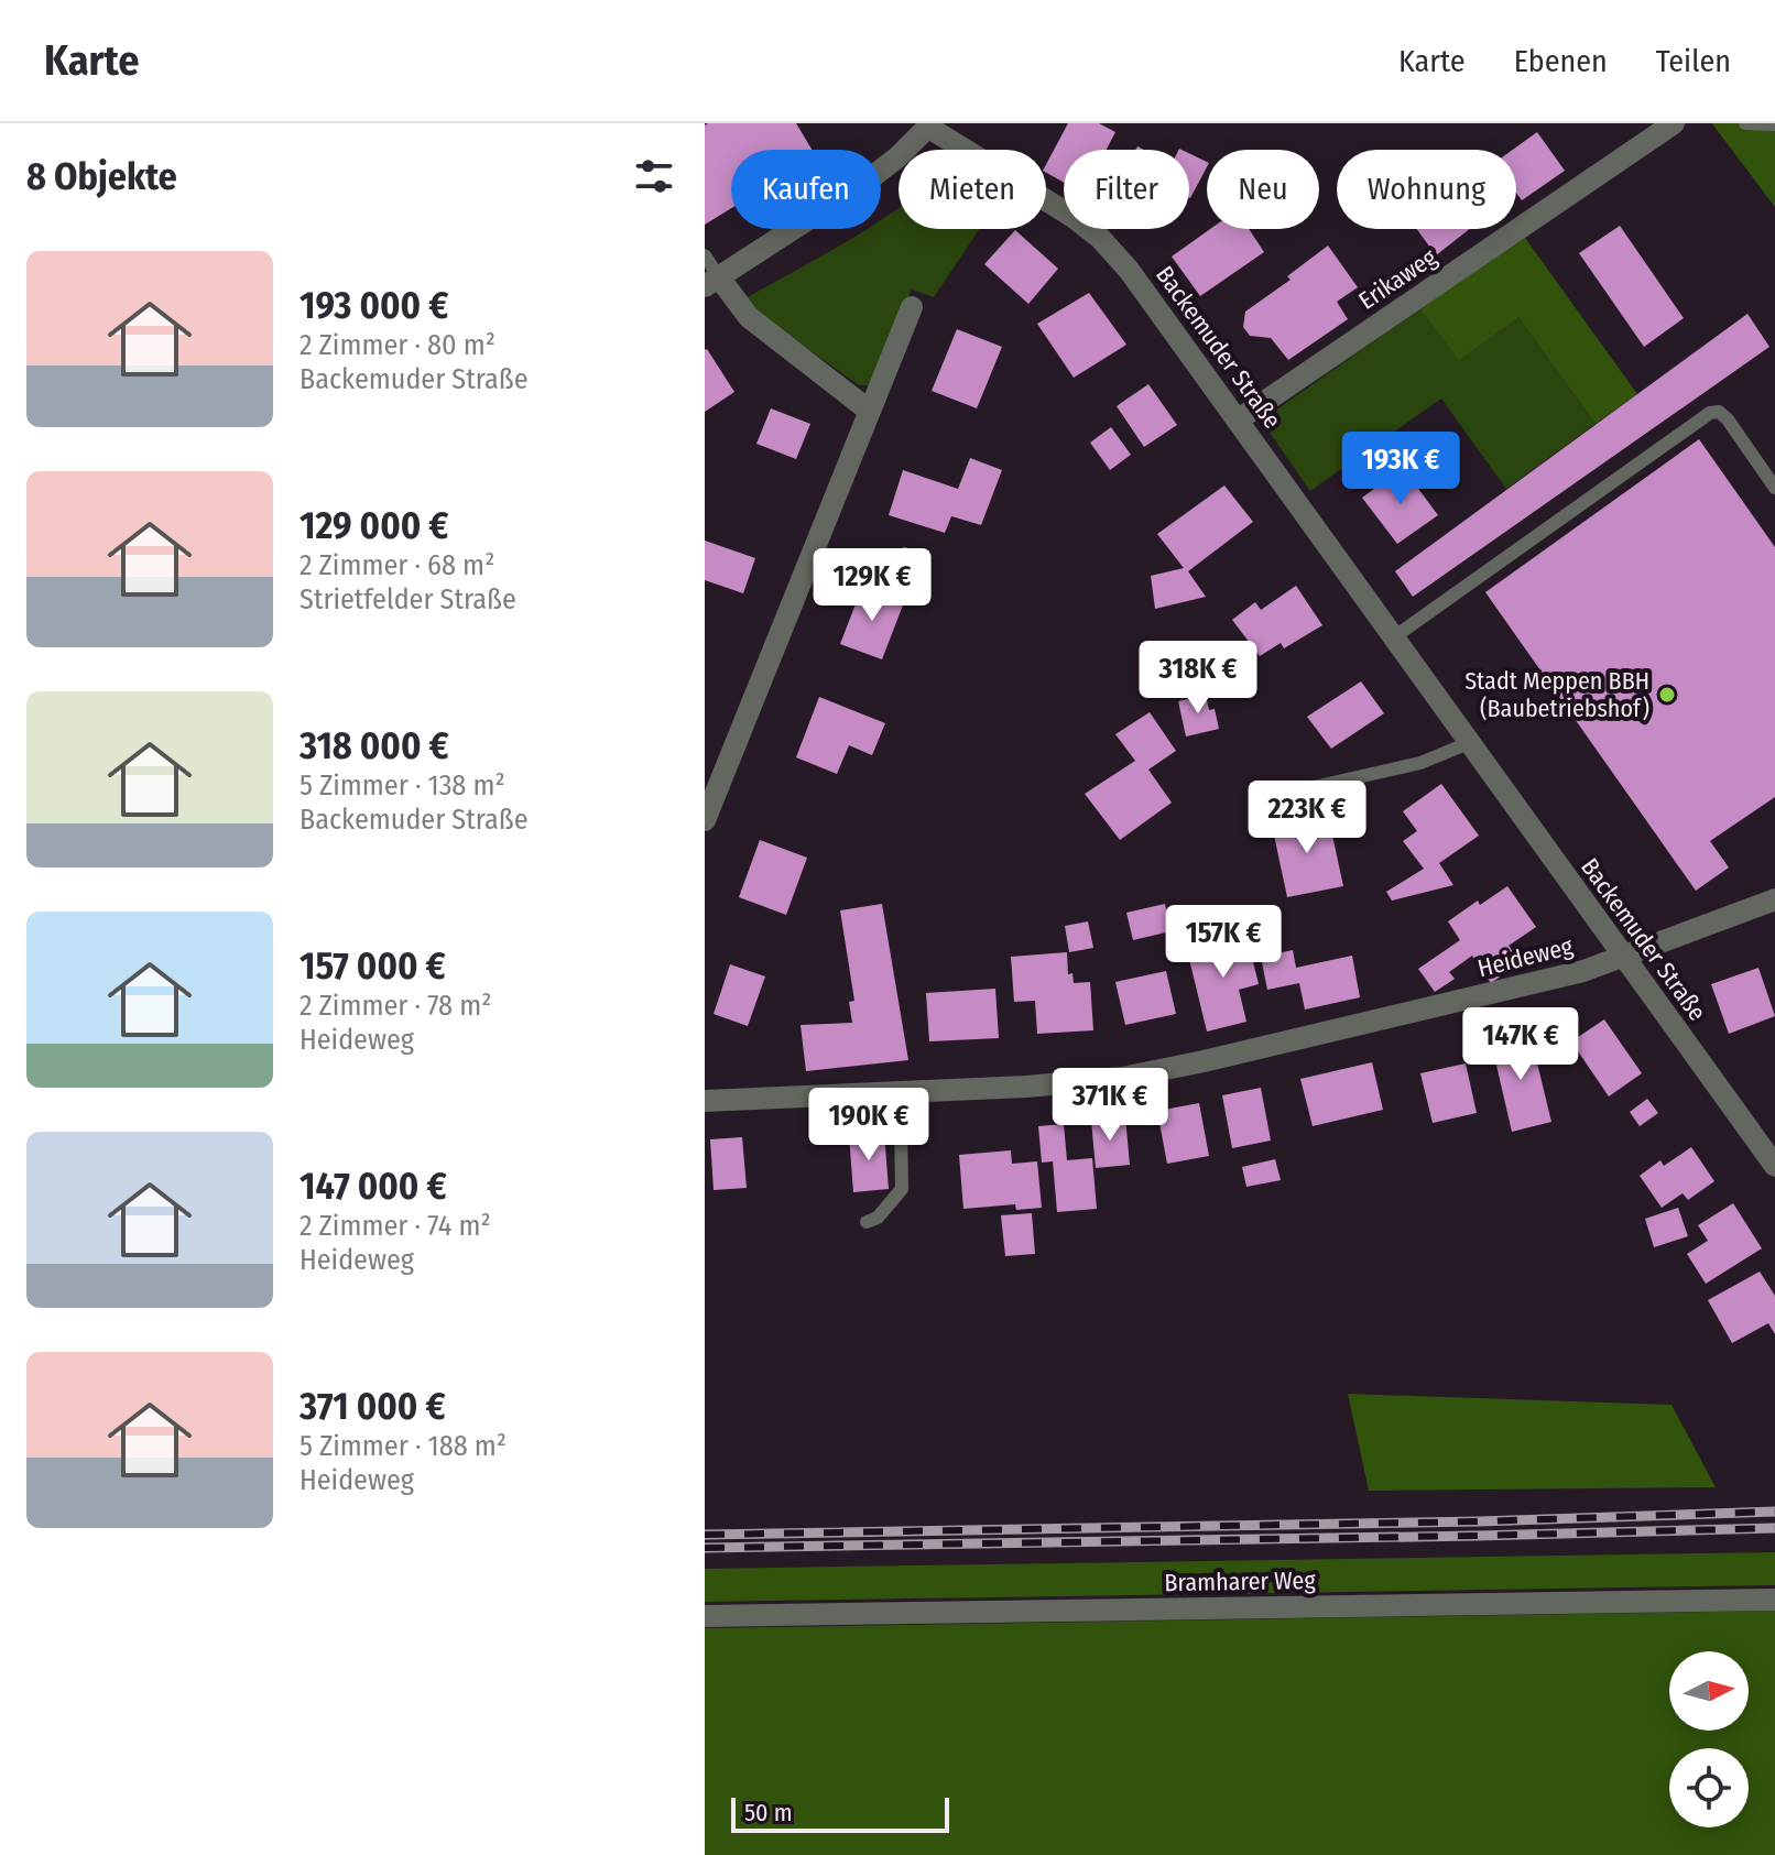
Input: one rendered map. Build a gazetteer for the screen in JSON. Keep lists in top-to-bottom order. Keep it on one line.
{"streets":{"street":["Erikaweg","Backemuder Straße","Heideweg","Bramharer Weg"]},"crossings":[["Erikaweg","Backemuder Straße"],["Backemuder Straße","Heideweg"]],"places":["Stadt Meppen BBH (Baubetriebshof)"],"scale_bar":"50 m","north":"right","page":{"header":"Karte","nav":["Karte","Ebenen","Teilen"],"heading":"8 Objekte","chip":["Kaufen","Mieten","Filter","Neu","Wohnung"],"list":[{"name":"193 000 €","note":"2 Zimmer · 80 m² · Backemuder Straße"},{"name":"129 000 €","note":"2 Zimmer · 68 m² · Strietfelder Straße"},{"name":"318 000 €","note":"5 Zimmer · 138 m² · Backemuder Straße"},{"name":"157 000 €","note":"2 Zimmer · 78 m² · Heideweg"},{"name":"147 000 €","note":"2 Zimmer · 74 m² · Heideweg"},{"name":"371 000 €","note":"5 Zimmer · 188 m² · Heideweg"}],"price":["193K €","129K €","318K €","223K €","157K €","147K €","371K €","190K €"],"scale":"50 m"}}
